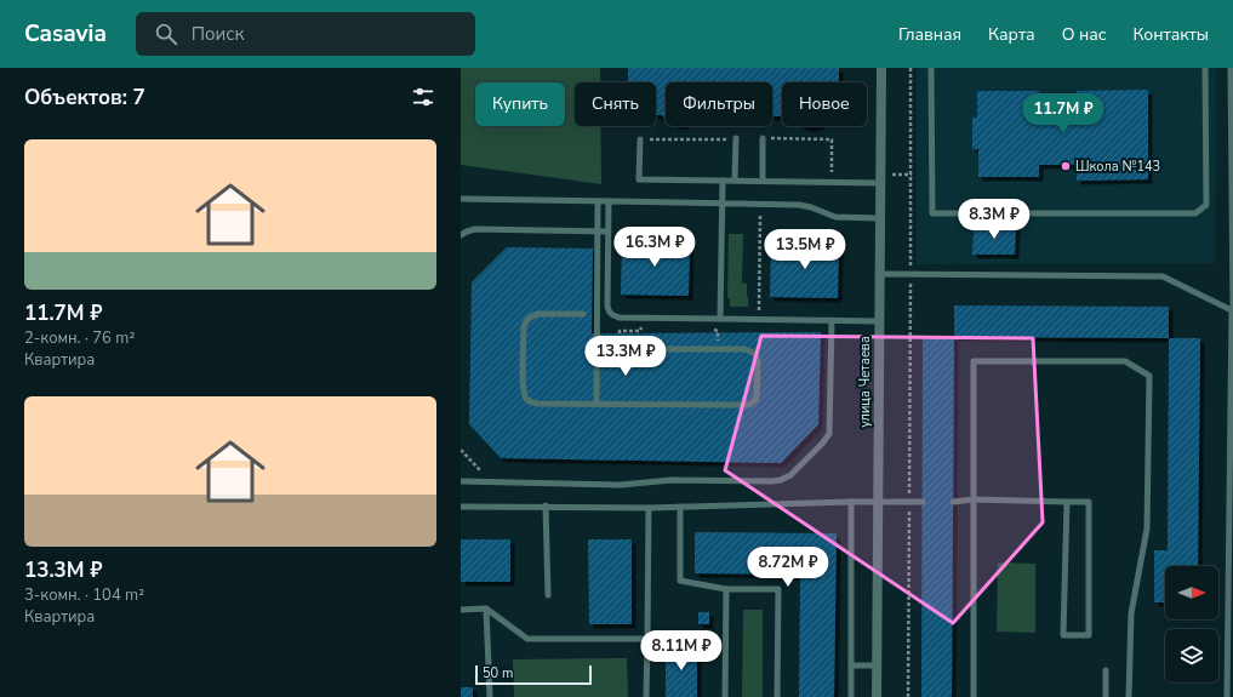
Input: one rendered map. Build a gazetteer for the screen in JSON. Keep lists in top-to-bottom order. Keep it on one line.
{"streets":{"street":["улица Четаева"]},"places":["Школа №143"],"scale_bar":"50 m","north":"right","page":{"header":"Casavia","search":"Поиск","nav":["Главная","Карта","О нас","Контакты"],"heading":"Объектов: 7","chip":["Купить","Снять","Фильтры","Новое"],"price":["11.7M ₽","8.3M ₽","16.3M ₽","13.5M ₽","13.3M ₽","8.72M ₽","8.11M ₽"],"list":[{"name":"11.7M ₽","note":"2-комн. · 76 m² · Квартира"},{"name":"13.3M ₽","note":"3-комн. · 104 m² · Квартира"}],"scale":"50 m"}}
